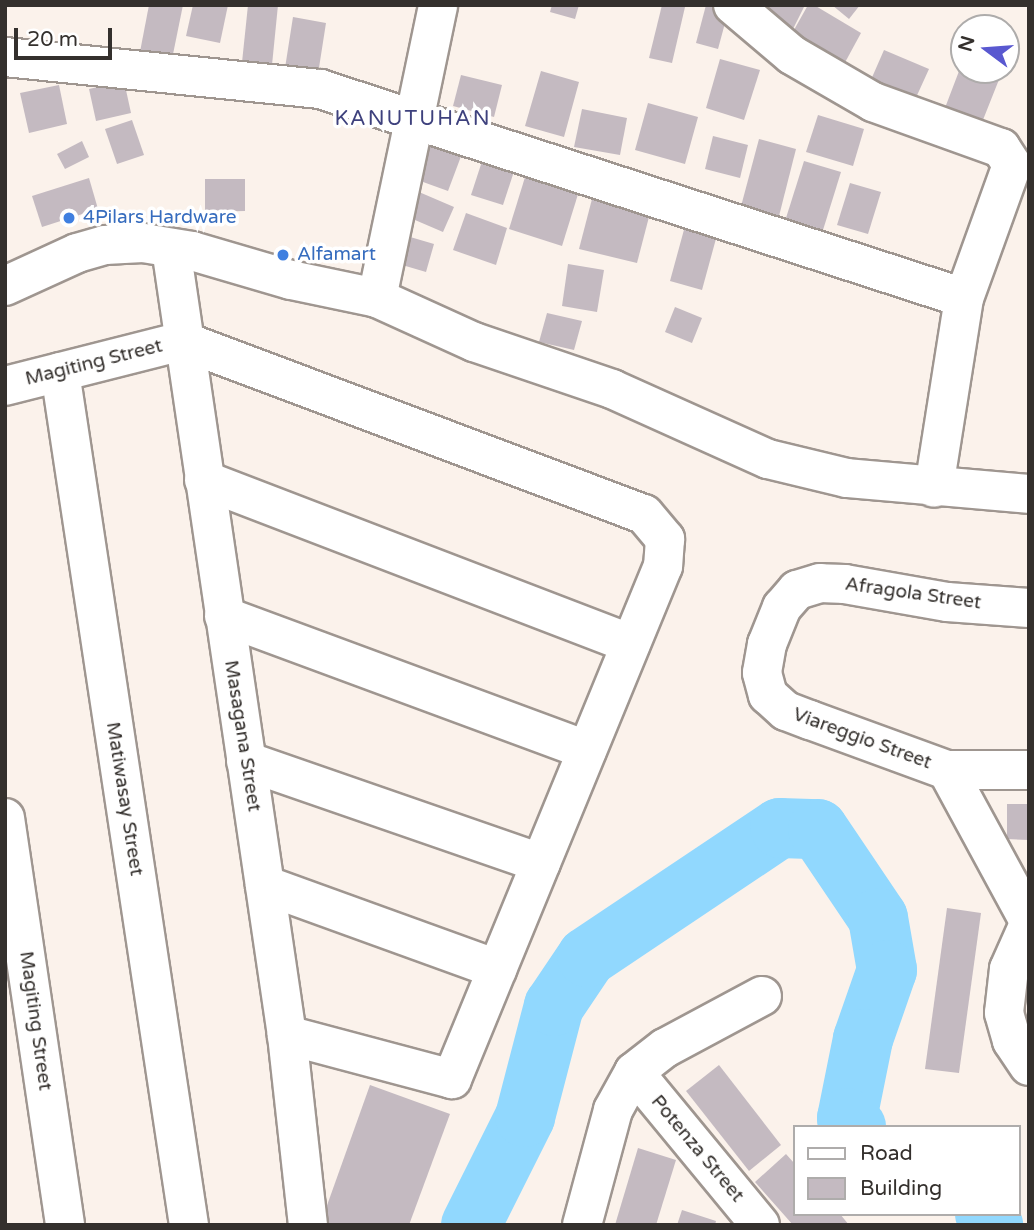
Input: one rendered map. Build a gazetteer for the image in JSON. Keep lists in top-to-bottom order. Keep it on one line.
{"streets":{"street":["Magiting Street","Afragola Street","Masagana Street","Viareggio Street","Matiwasay Street","Potenza Street"]},"crossings":[["Magiting Street","Masagana Street"],["Magiting Street","Matiwasay Street"],["Afragola Street","Viareggio Street"]],"districts":["KANUTUHAN"],"places":["4Pilars Hardware","Alfamart"],"legend":["Road","Building"],"scale_bar":"20 m","north":"left"}
